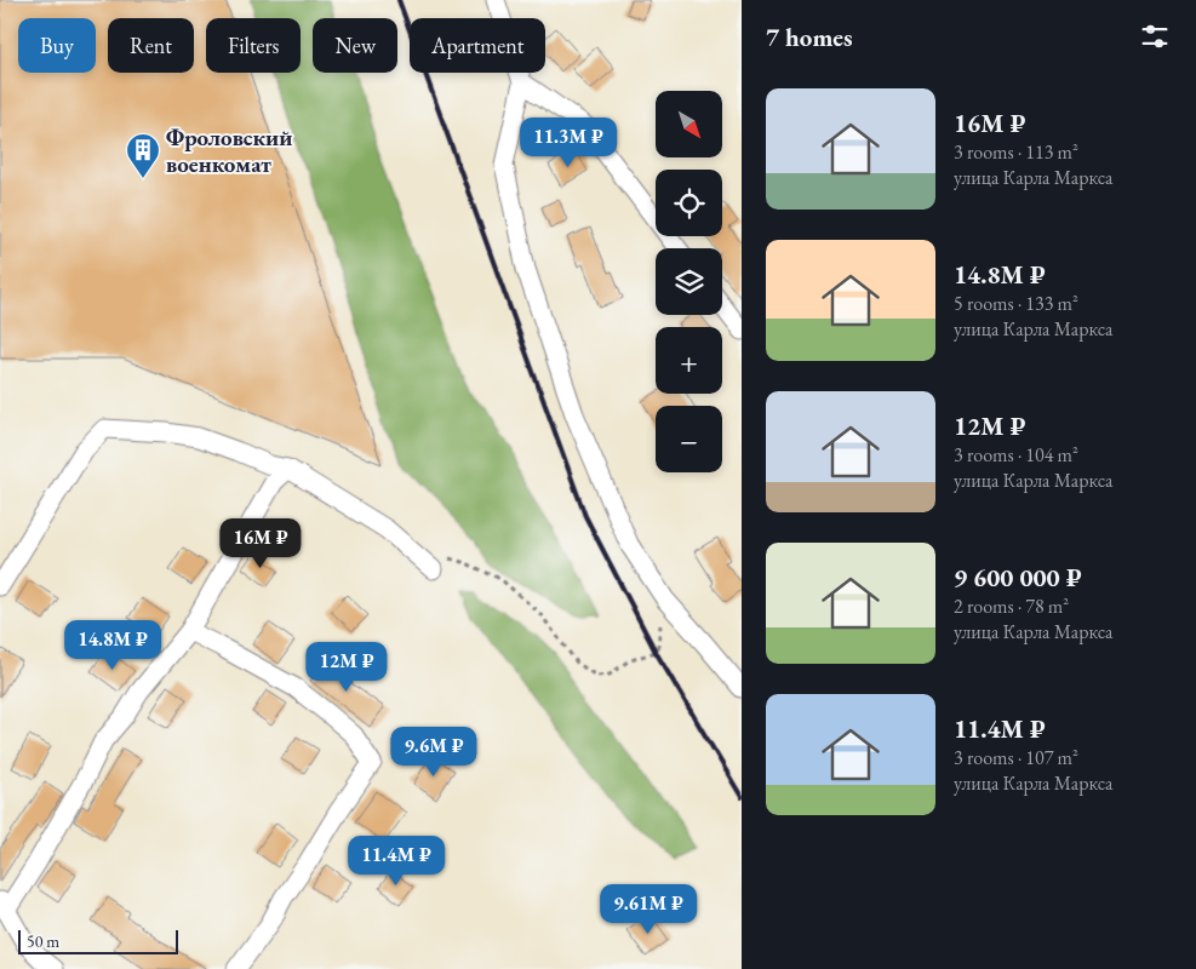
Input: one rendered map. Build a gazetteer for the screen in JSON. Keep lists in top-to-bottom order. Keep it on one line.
{"places":{"building":["Фроловский военкомат"]},"scale_bar":"50 m","north":"bottom right","page":{"heading":"7 homes","chip":["Buy","Rent","Filters","New","Apartment"],"list":[{"name":"16M ₽","note":"3 rooms · 113 m² · улица Карла Маркса"},{"name":"14.8M ₽","note":"5 rooms · 133 m² · улица Карла Маркса"},{"name":"12M ₽","note":"3 rooms · 104 m² · улица Карла Маркса"},{"name":"9 600 000 ₽","note":"2 rooms · 78 m² · улица Карла Маркса"},{"name":"11.4M ₽","note":"3 rooms · 107 m² · улица Карла Маркса"}],"map_buttons":["+","−"],"price":["11.3M ₽","16M ₽","14.8M ₽","12M ₽","9.6M ₽","11.4M ₽","9.61M ₽"],"scale":"50 m"}}
